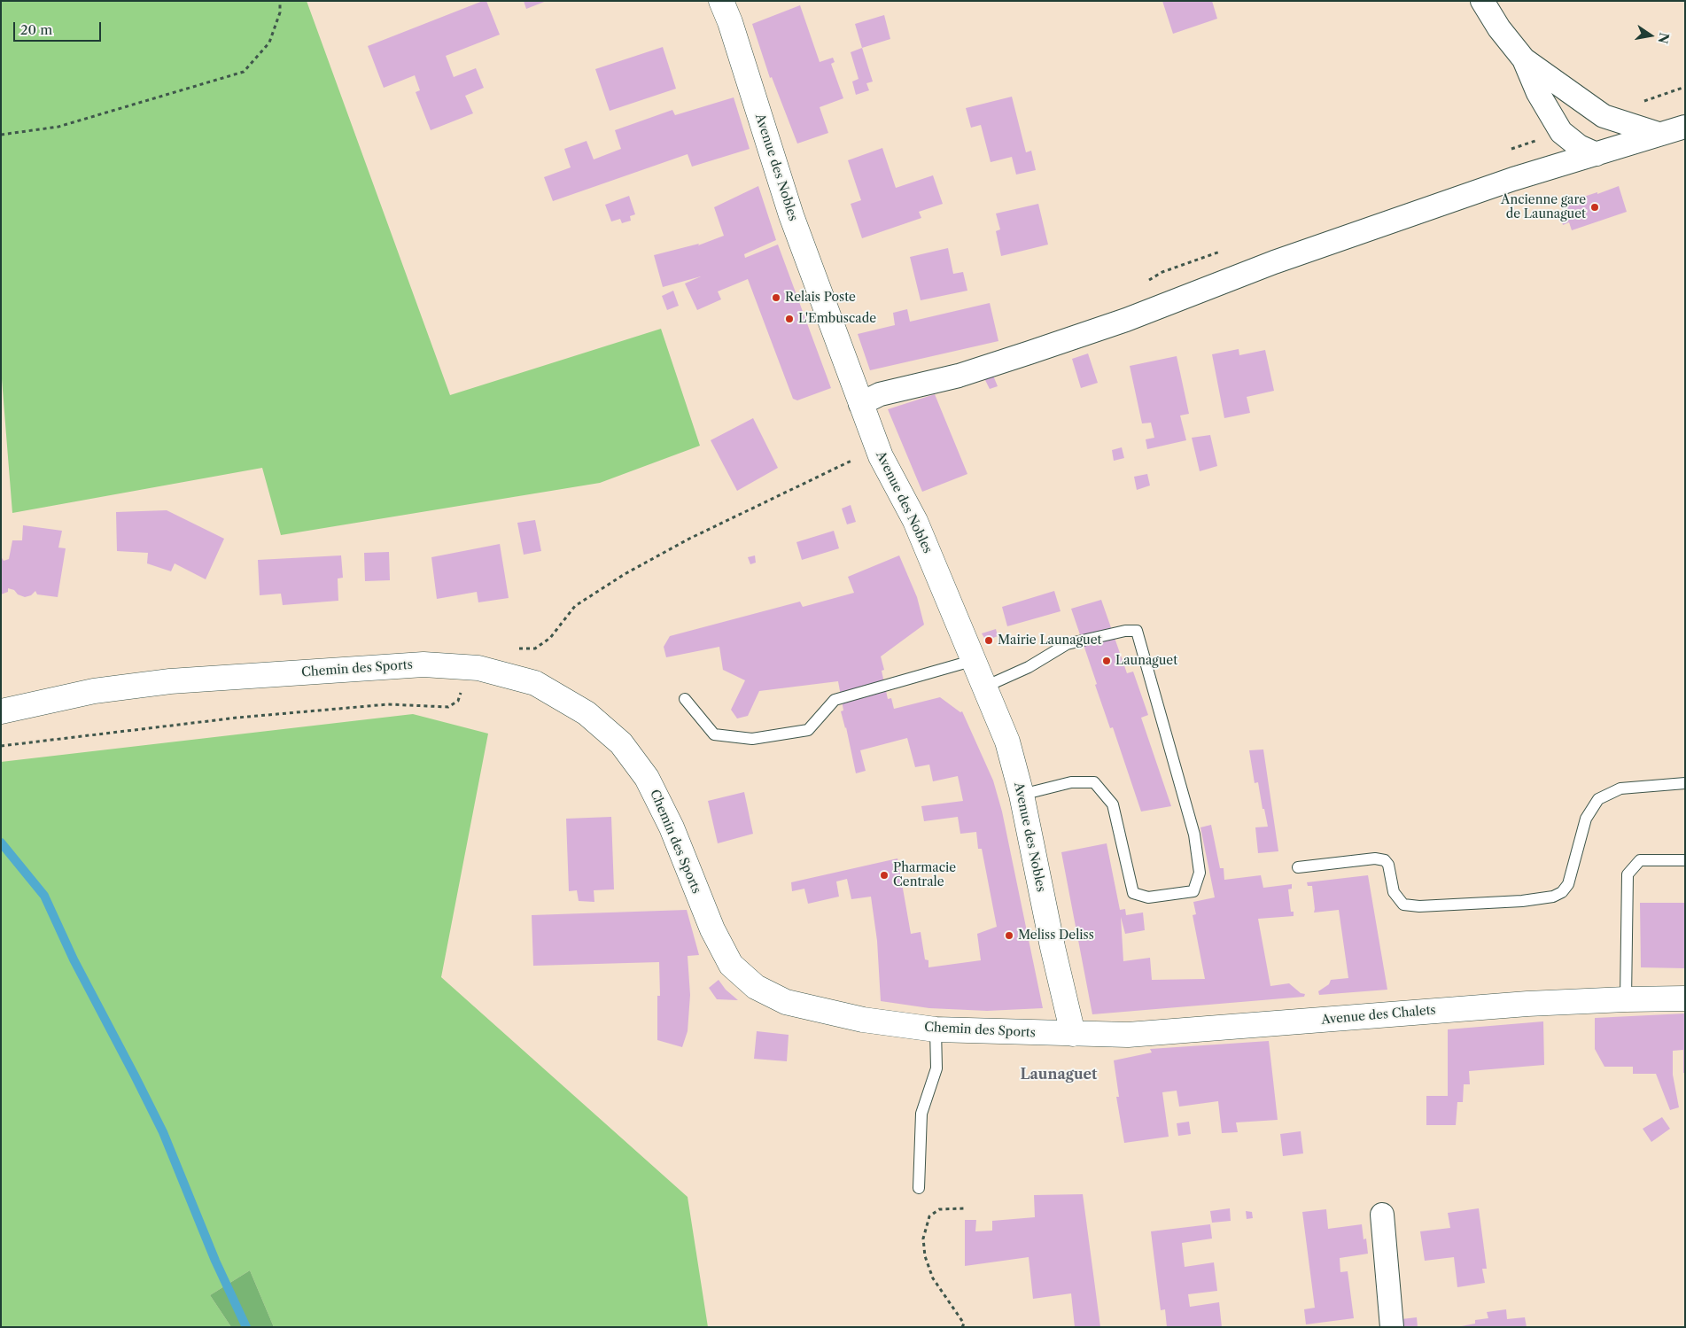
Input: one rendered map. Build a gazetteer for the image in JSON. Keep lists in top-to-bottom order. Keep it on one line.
{"streets":{"street":["Avenue des Nobles","Chemin des Sports","Avenue des Chalets"]},"crossings":[["Avenue des Nobles","Chemin des Sports"],["Avenue des Nobles","Avenue des Chalets"],["Chemin des Sports","Avenue des Chalets"]],"districts":["Launaguet"],"places":["Ancienne gare de Launaguet","Relais Poste","L'Embuscade","Mairie Launaguet","Launaguet","Pharmacie Centrale","Meliss Deliss"],"scale_bar":"20 m","north":"right"}
